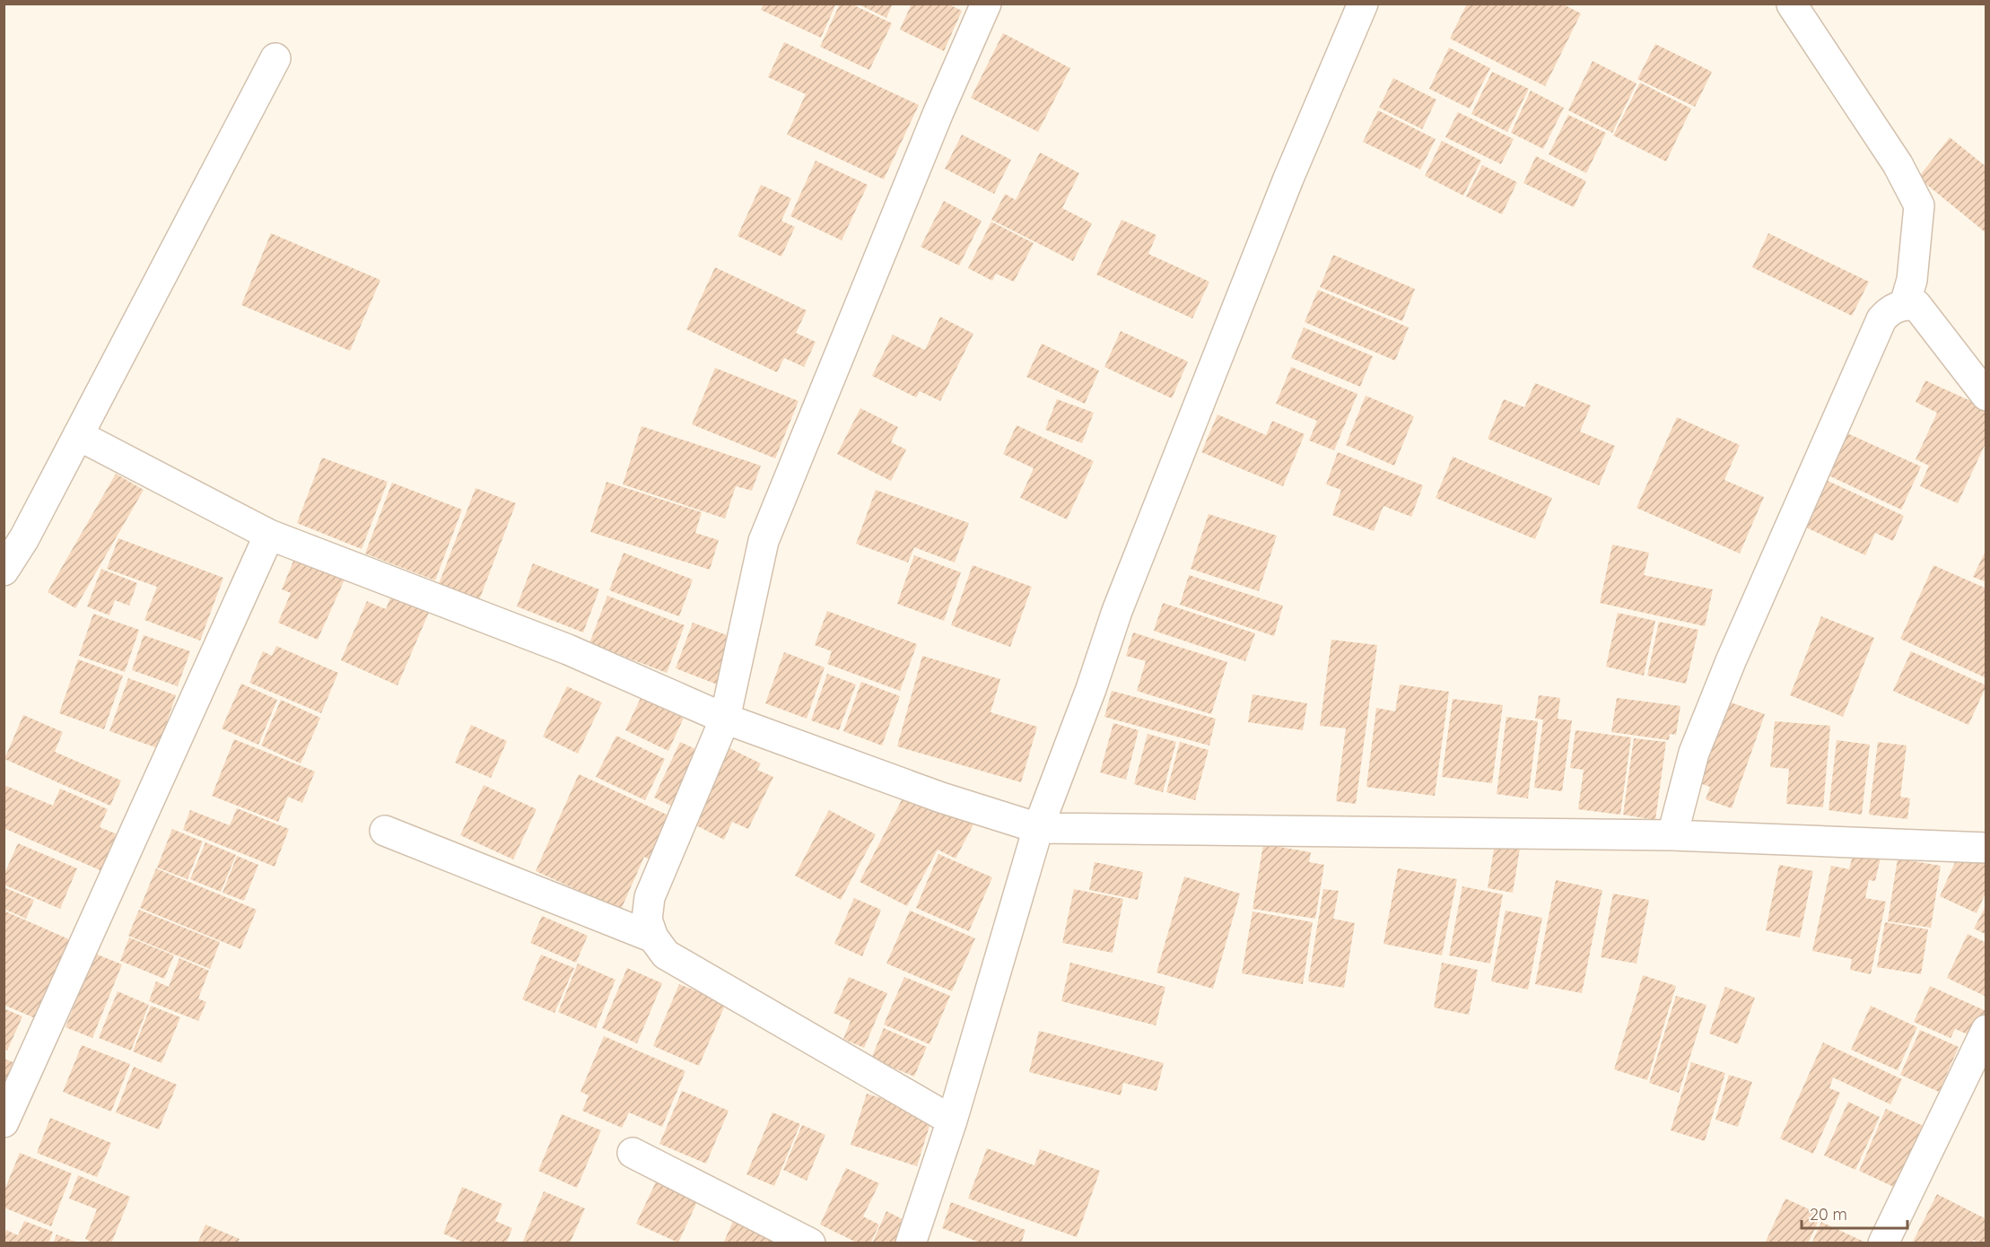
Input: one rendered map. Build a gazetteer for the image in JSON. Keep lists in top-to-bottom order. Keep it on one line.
{"scale_bar":"20 m"}
